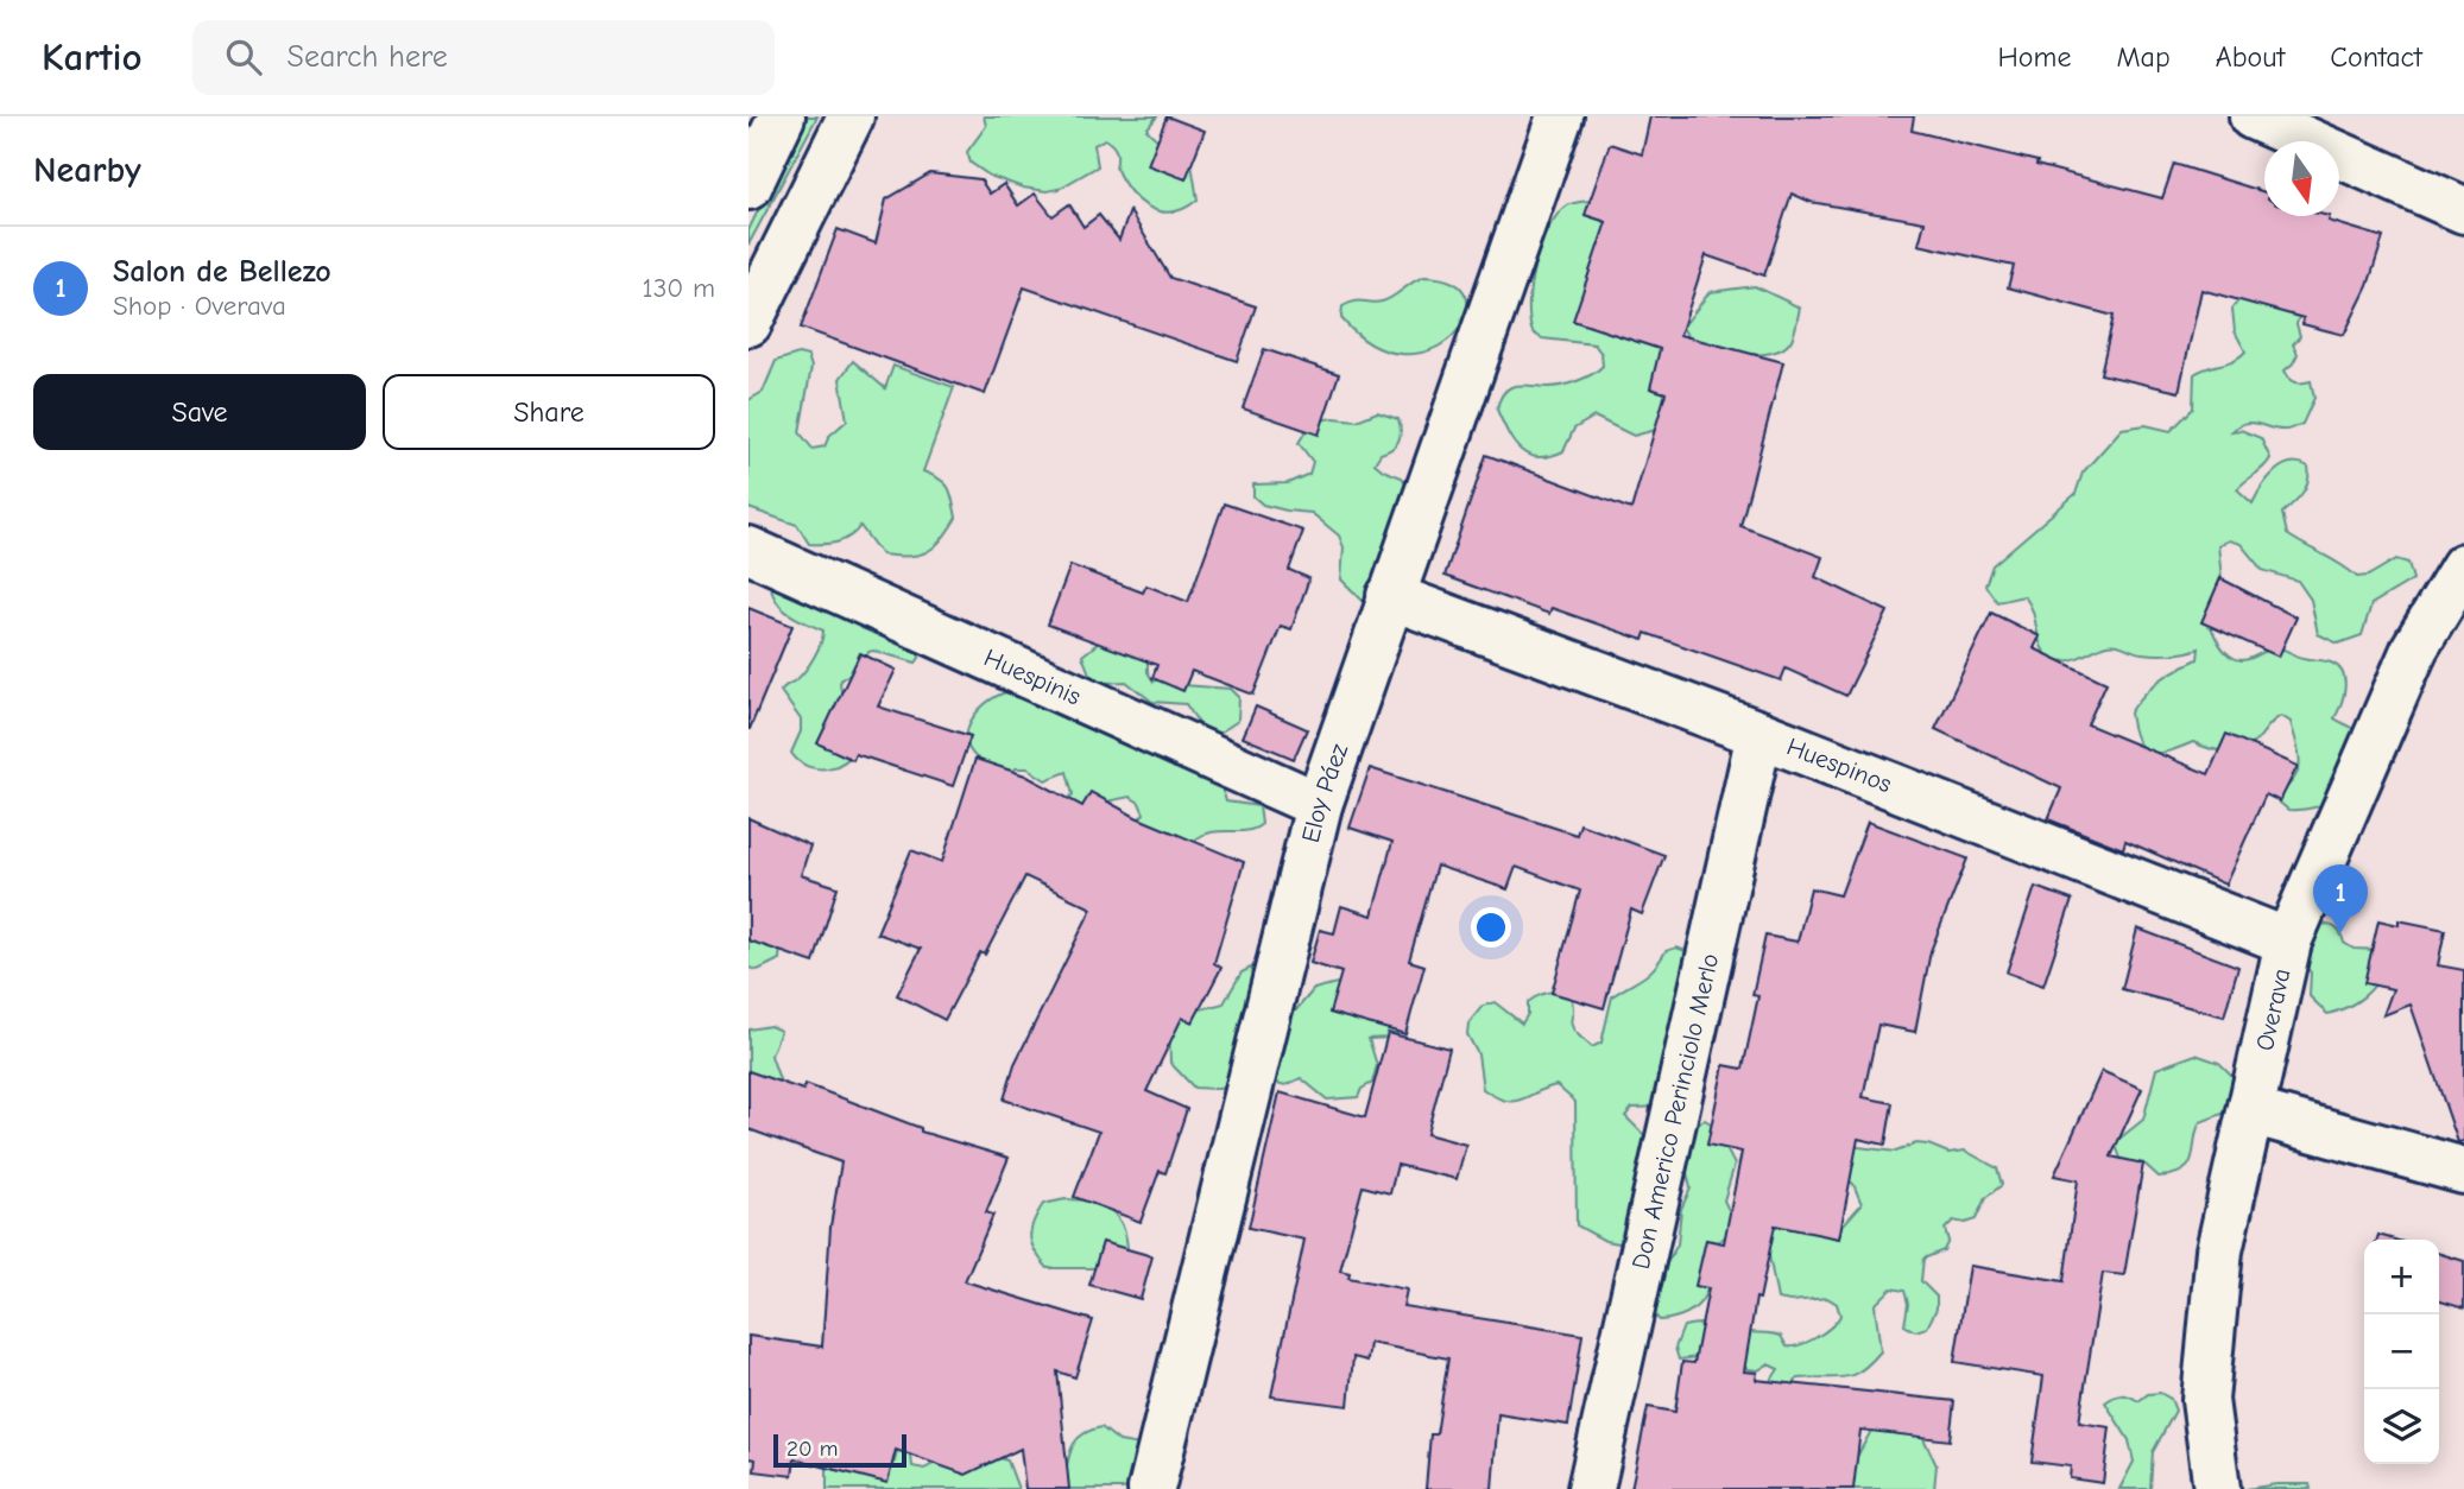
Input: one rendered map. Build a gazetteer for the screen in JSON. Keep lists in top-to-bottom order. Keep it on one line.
{"streets":{"street":["Huespinis","Huespinos","Eloy Páez","Overava","Don Americo Perinciolo Merlo"]},"crossings":[["Huespinis","Eloy Páez"],["Huespinos","Eloy Páez"],["Huespinos","Overava"],["Huespinos","Don Americo Perinciolo Merlo"]],"scale_bar":"20 m","north":"bottom","page":{"header":"Kartio","search":"Search here","nav":["Home","Map","About","Contact"],"heading":"Nearby","list":[{"mark":"1","name":"Salon de Bellezo","note":"Shop · Overava","value":"130 m"}],"buttons":["Save","Share"],"pins":"1","map_buttons":["+","−"],"scale":"20 m"}}
